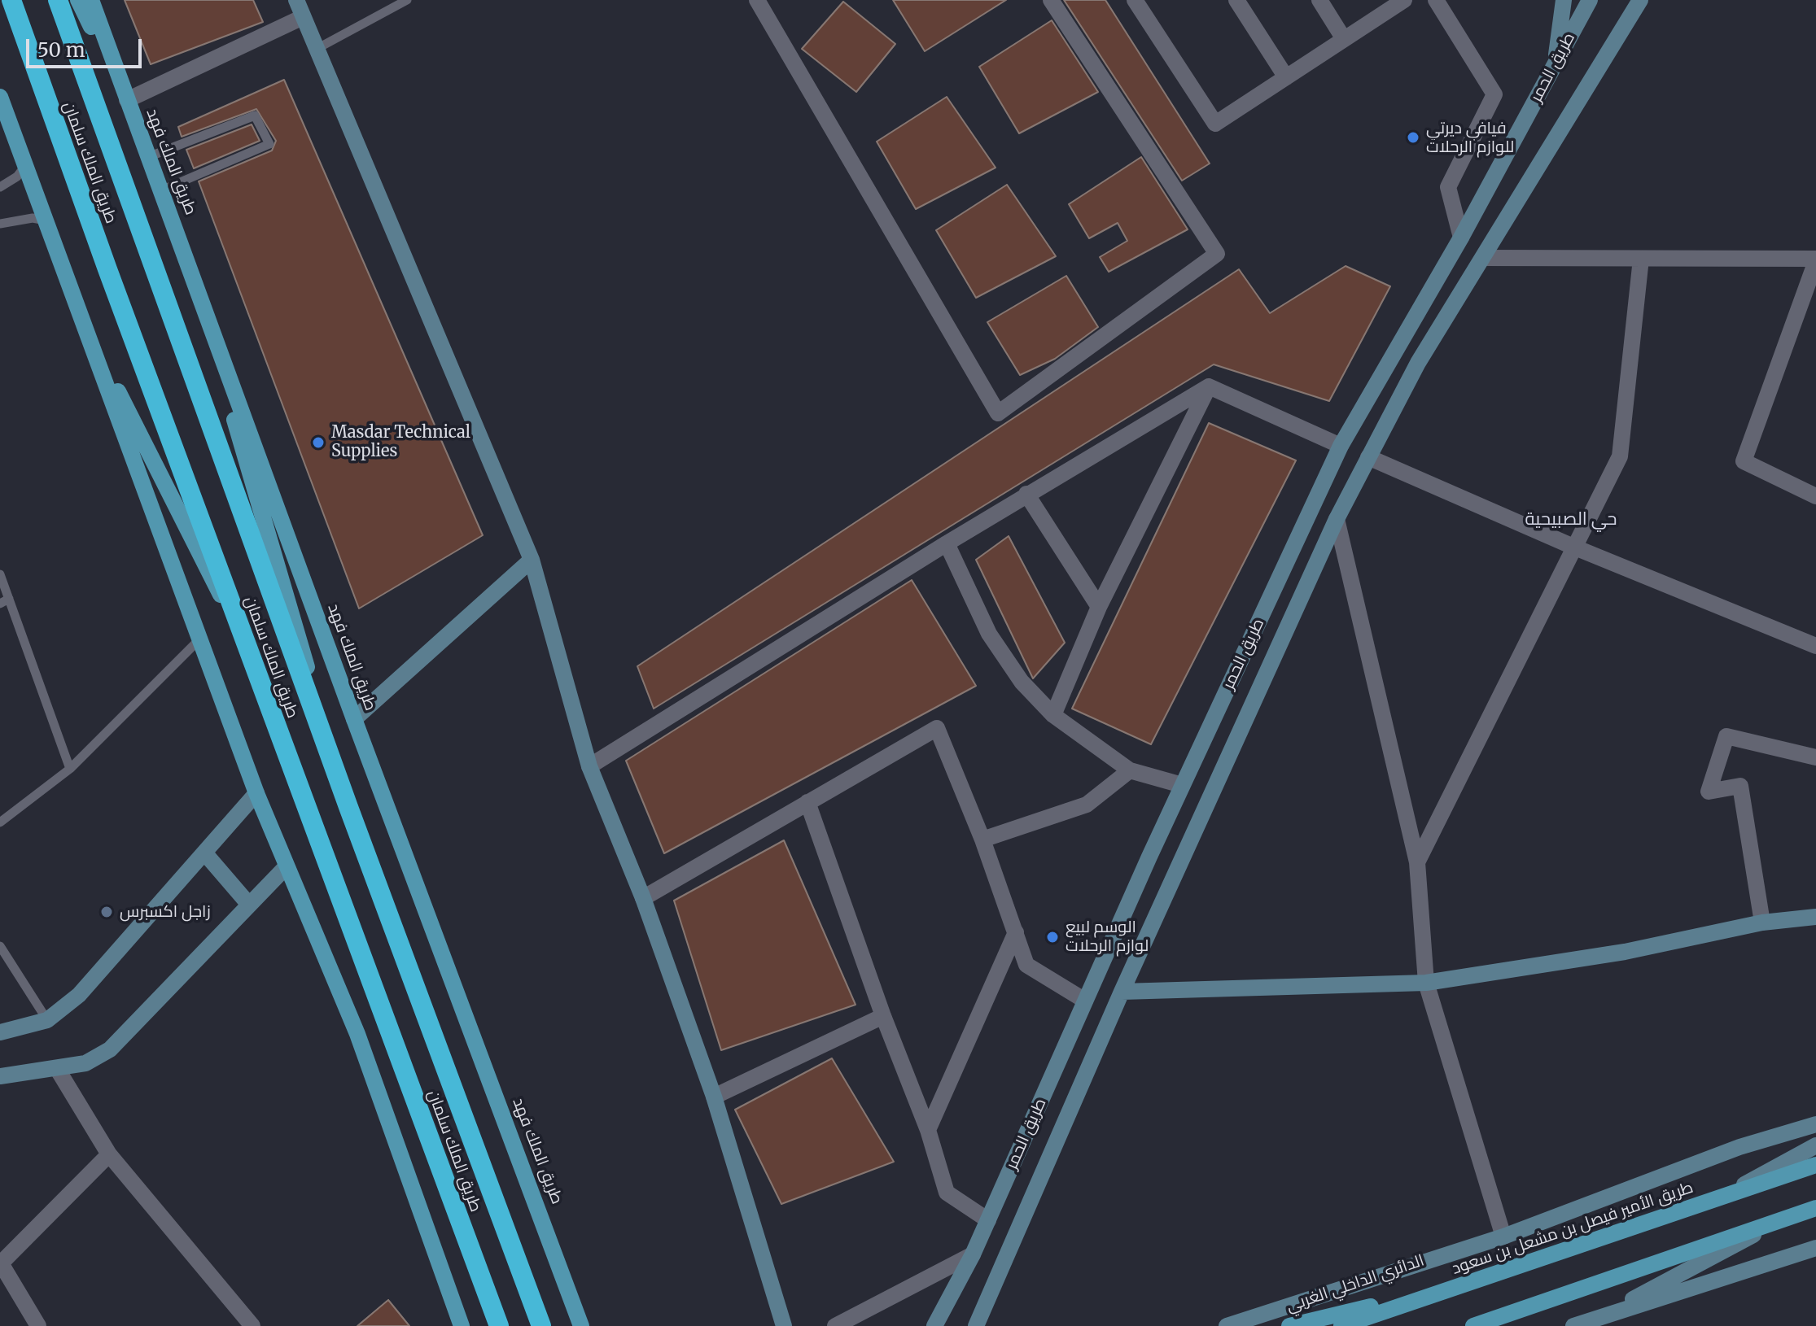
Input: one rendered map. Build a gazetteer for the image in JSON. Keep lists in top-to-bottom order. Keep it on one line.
{"streets":{"highway":["طريق الملك سلمان"],"main road":["طريق الملك فهد","طريق الأمير فيصل بن مشعل بن سعود"],"street":["طريق الحمر","الدائري الداخلي الغربي"]},"districts":["حي الصبيحية"],"places":["فيافي ديرتي للوازم الرحلات","Masdar Technical Supplies","زاجل اكسبرس","الوسم لبيع لوازم الرحلات"],"scale_bar":"50 m"}
